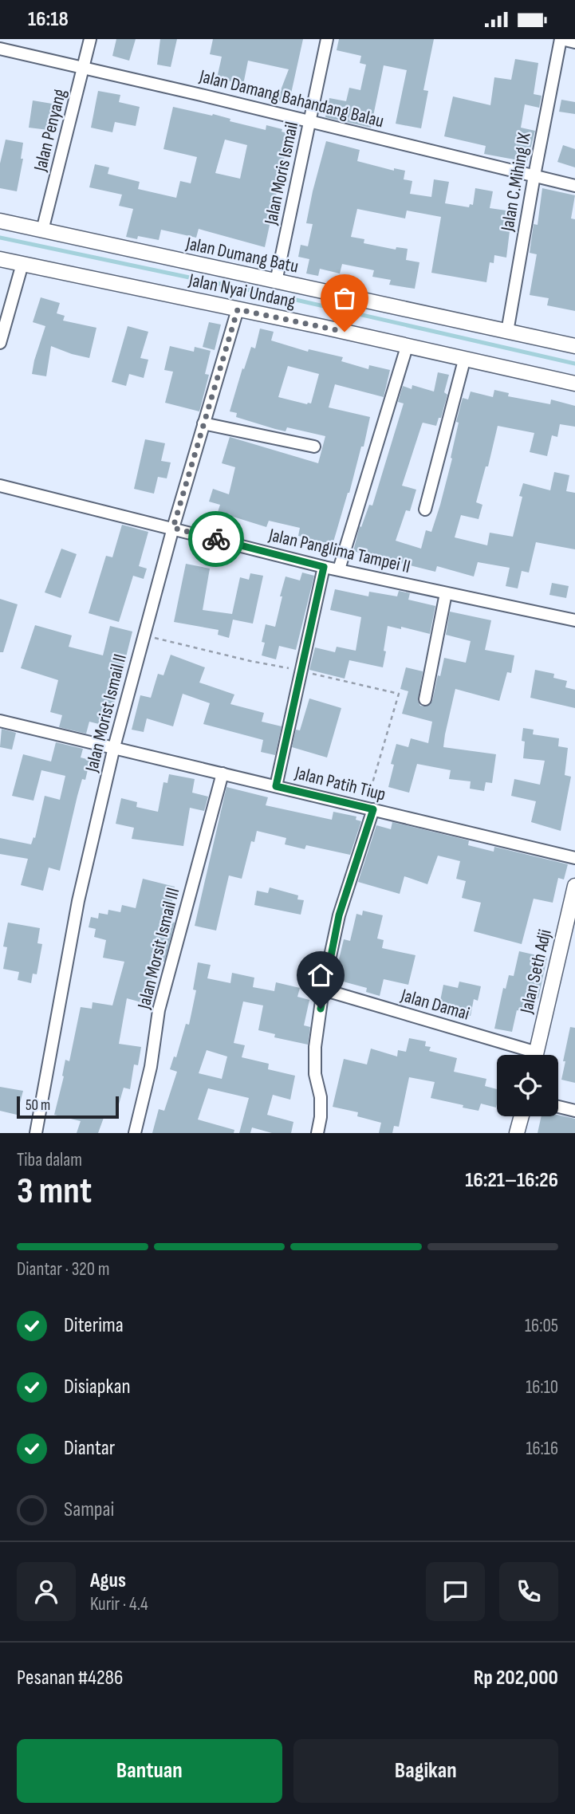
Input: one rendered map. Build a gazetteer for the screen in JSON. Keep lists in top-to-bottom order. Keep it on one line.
{"streets":{"street":["Jalan Damang Bahandang Balau","Jalan Penyang","Jalan Moris Ismail","Jalan C.Mihing IX","Jalan Dumang Batu","Jalan Nyai Undang","Jalan Panglima Tampei II","Jalan Morist Ismail II","Jalan Patih Tiup","Jalan Morsit Ismail III","Jalan Seth Adji","Jalan Damai"]},"crossings":[["Jalan Damang Bahandang Balau","Jalan Penyang"],["Jalan Damang Bahandang Balau","Jalan Moris Ismail"],["Jalan Damang Bahandang Balau","Jalan C.Mihing IX"],["Jalan Penyang","Jalan Dumang Batu"],["Jalan Moris Ismail","Jalan Dumang Batu"],["Jalan C.Mihing IX","Jalan Dumang Batu"],["Jalan Nyai Undang","Jalan Morist Ismail II"],["Jalan Panglima Tampei II","Jalan Morist Ismail II"],["Jalan Morist Ismail II","Jalan Patih Tiup"],["Jalan Patih Tiup","Jalan Morsit Ismail III"]],"scale_bar":"50 m","page":{"status":"16:18","scale":"50 m","heading":["3 mnt","Tiba dalam","16:21–16:26"],"panel":["Agus","Kurir · 4.4","Pesanan #4286","Rp 202,000"],"bar":"Diantar · 320 m","list":[["Diterima","16:05"],["Disiapkan","16:10"],["Diantar","16:16"],"Sampai"],"buttons":["Bantuan","Bagikan"]}}
